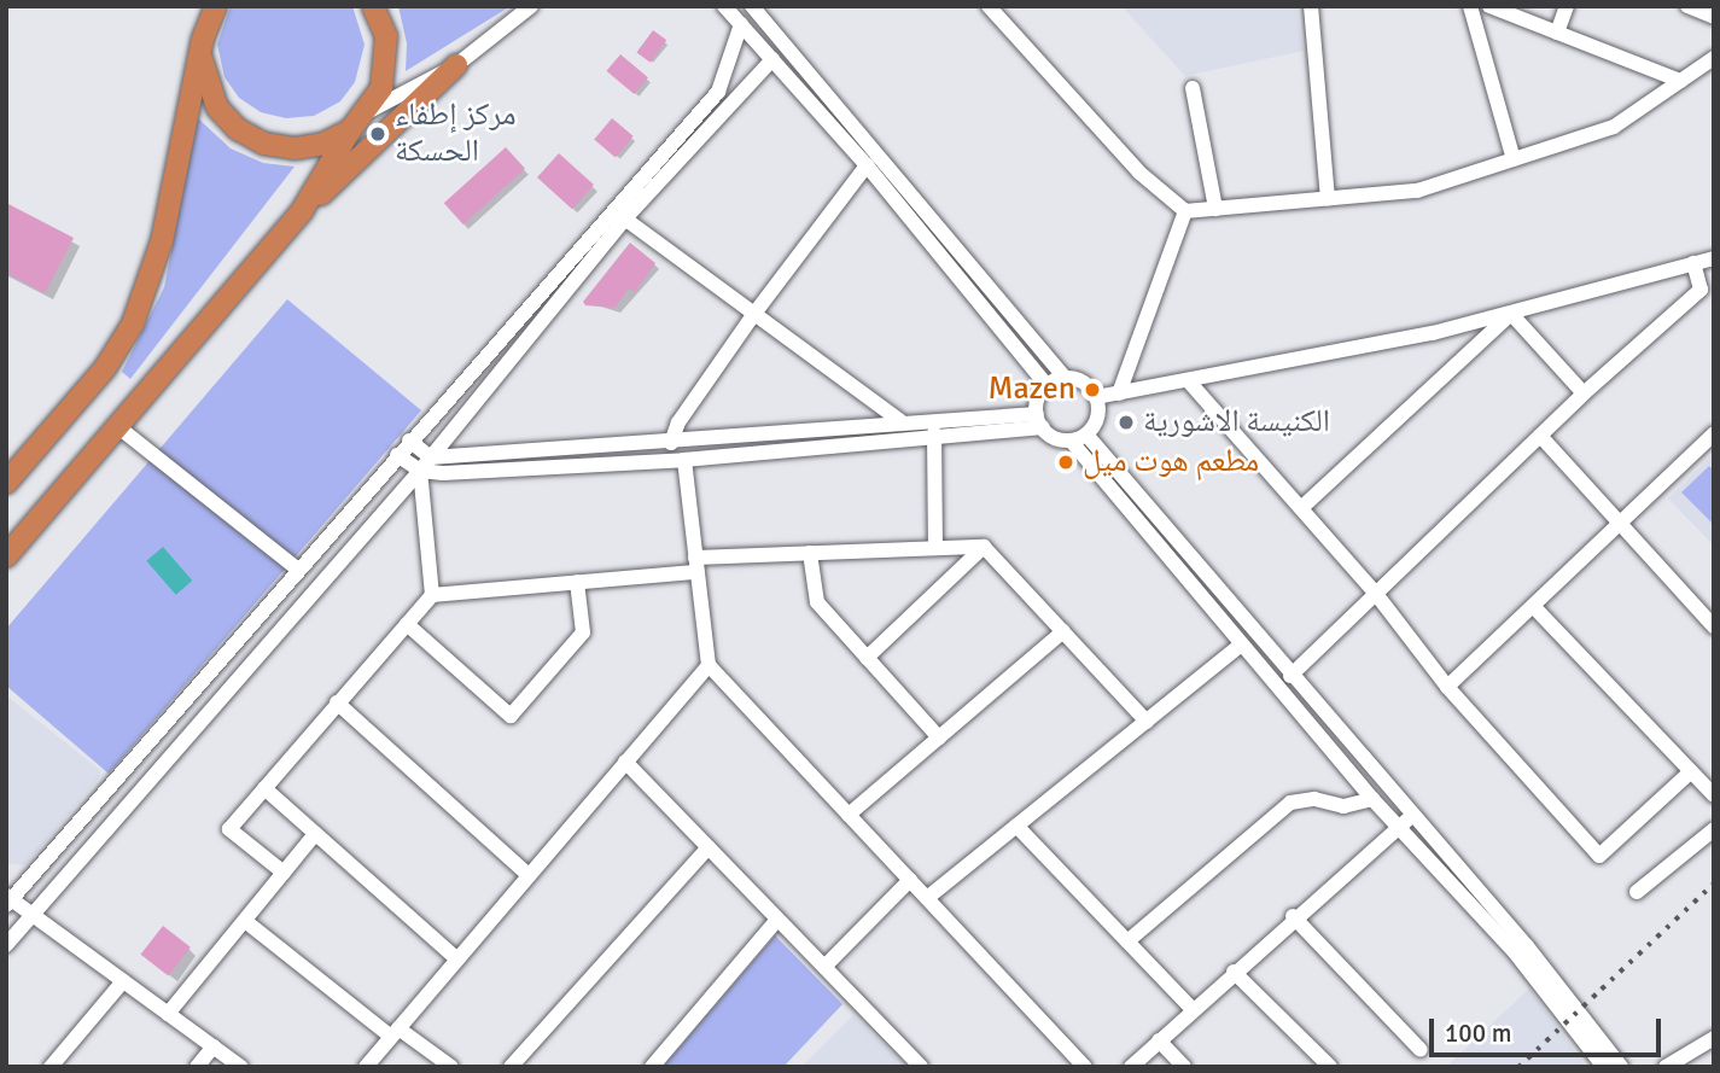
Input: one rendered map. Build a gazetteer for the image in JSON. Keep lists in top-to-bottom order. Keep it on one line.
{"places":["مركز إطفاء الحسكة","Mazen","الكنيسة الاشورية","مطعم هوت ميل"],"scale_bar":"100 m"}
